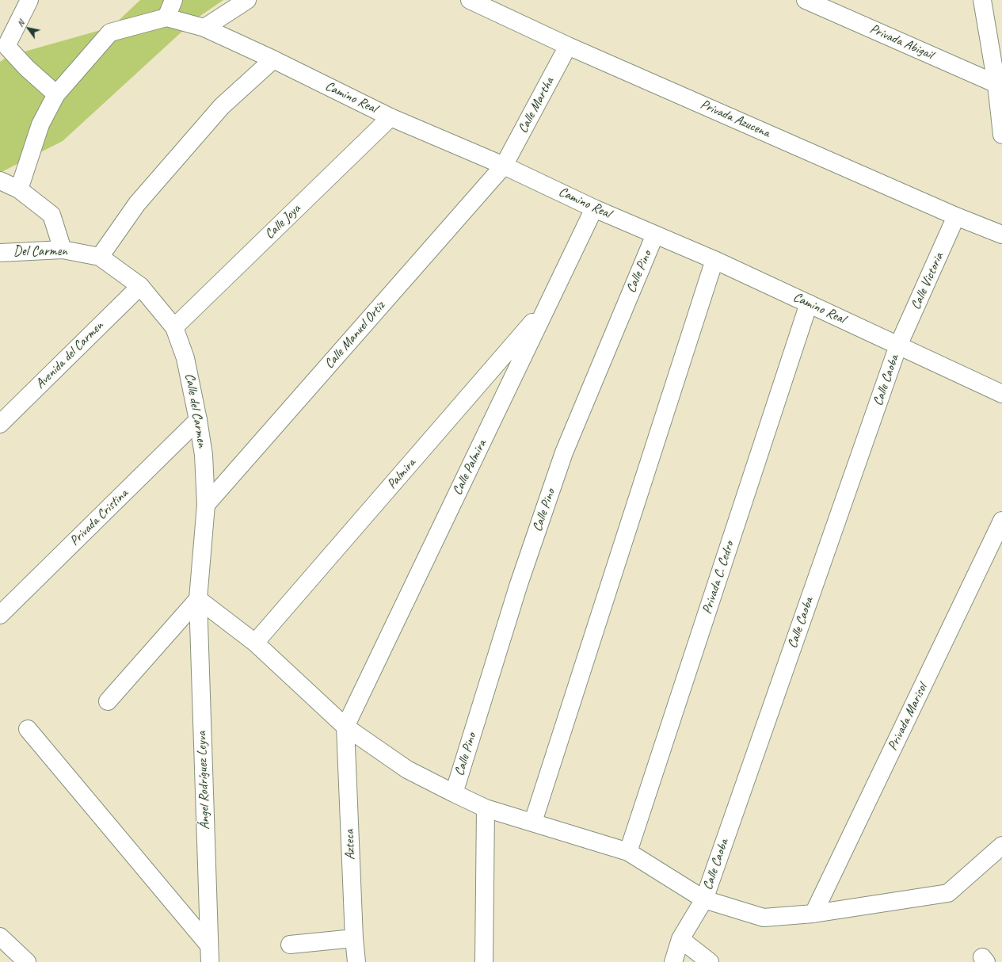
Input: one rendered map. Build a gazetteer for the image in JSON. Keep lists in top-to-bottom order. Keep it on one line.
{"streets":{"street":["Privada Abigail","Camino Real","Calle Martha","Privada Azucena","Calle Joya","Del Carmen","Calle Pino","Calle Victoria","Calle Manuel Ortiz","Avenida del Carmen","Calle Caoba","Calle del Carmen","Calle Palmira","Palmira","Privada Cristina","Privada C. Cedro","Privada Marisol","Ángel Rodríguez Leyva","Azteca"]},"crossings":[["Camino Real","Calle Martha"],["Camino Real","Calle Joya"],["Camino Real","Calle Pino"],["Camino Real","Calle Victoria"],["Camino Real","Calle Manuel Ortiz"],["Camino Real","Calle Caoba"],["Camino Real","Calle Palmira"],["Camino Real","Privada C. Cedro"],["Calle Martha","Privada Azucena"],["Calle Martha","Calle Manuel Ortiz"],["Privada Azucena","Calle Victoria"],["Calle Joya","Calle del Carmen"],["Del Carmen","Calle del Carmen"],["Calle Victoria","Calle Caoba"],["Calle Manuel Ortiz","Calle del Carmen"],["Avenida del Carmen","Calle del Carmen"],["Calle del Carmen","Privada Cristina"],["Calle del Carmen","Ángel Rodríguez Leyva"],["Calle Palmira","Palmira"],["Calle Palmira","Azteca"]],"north":"top left"}
